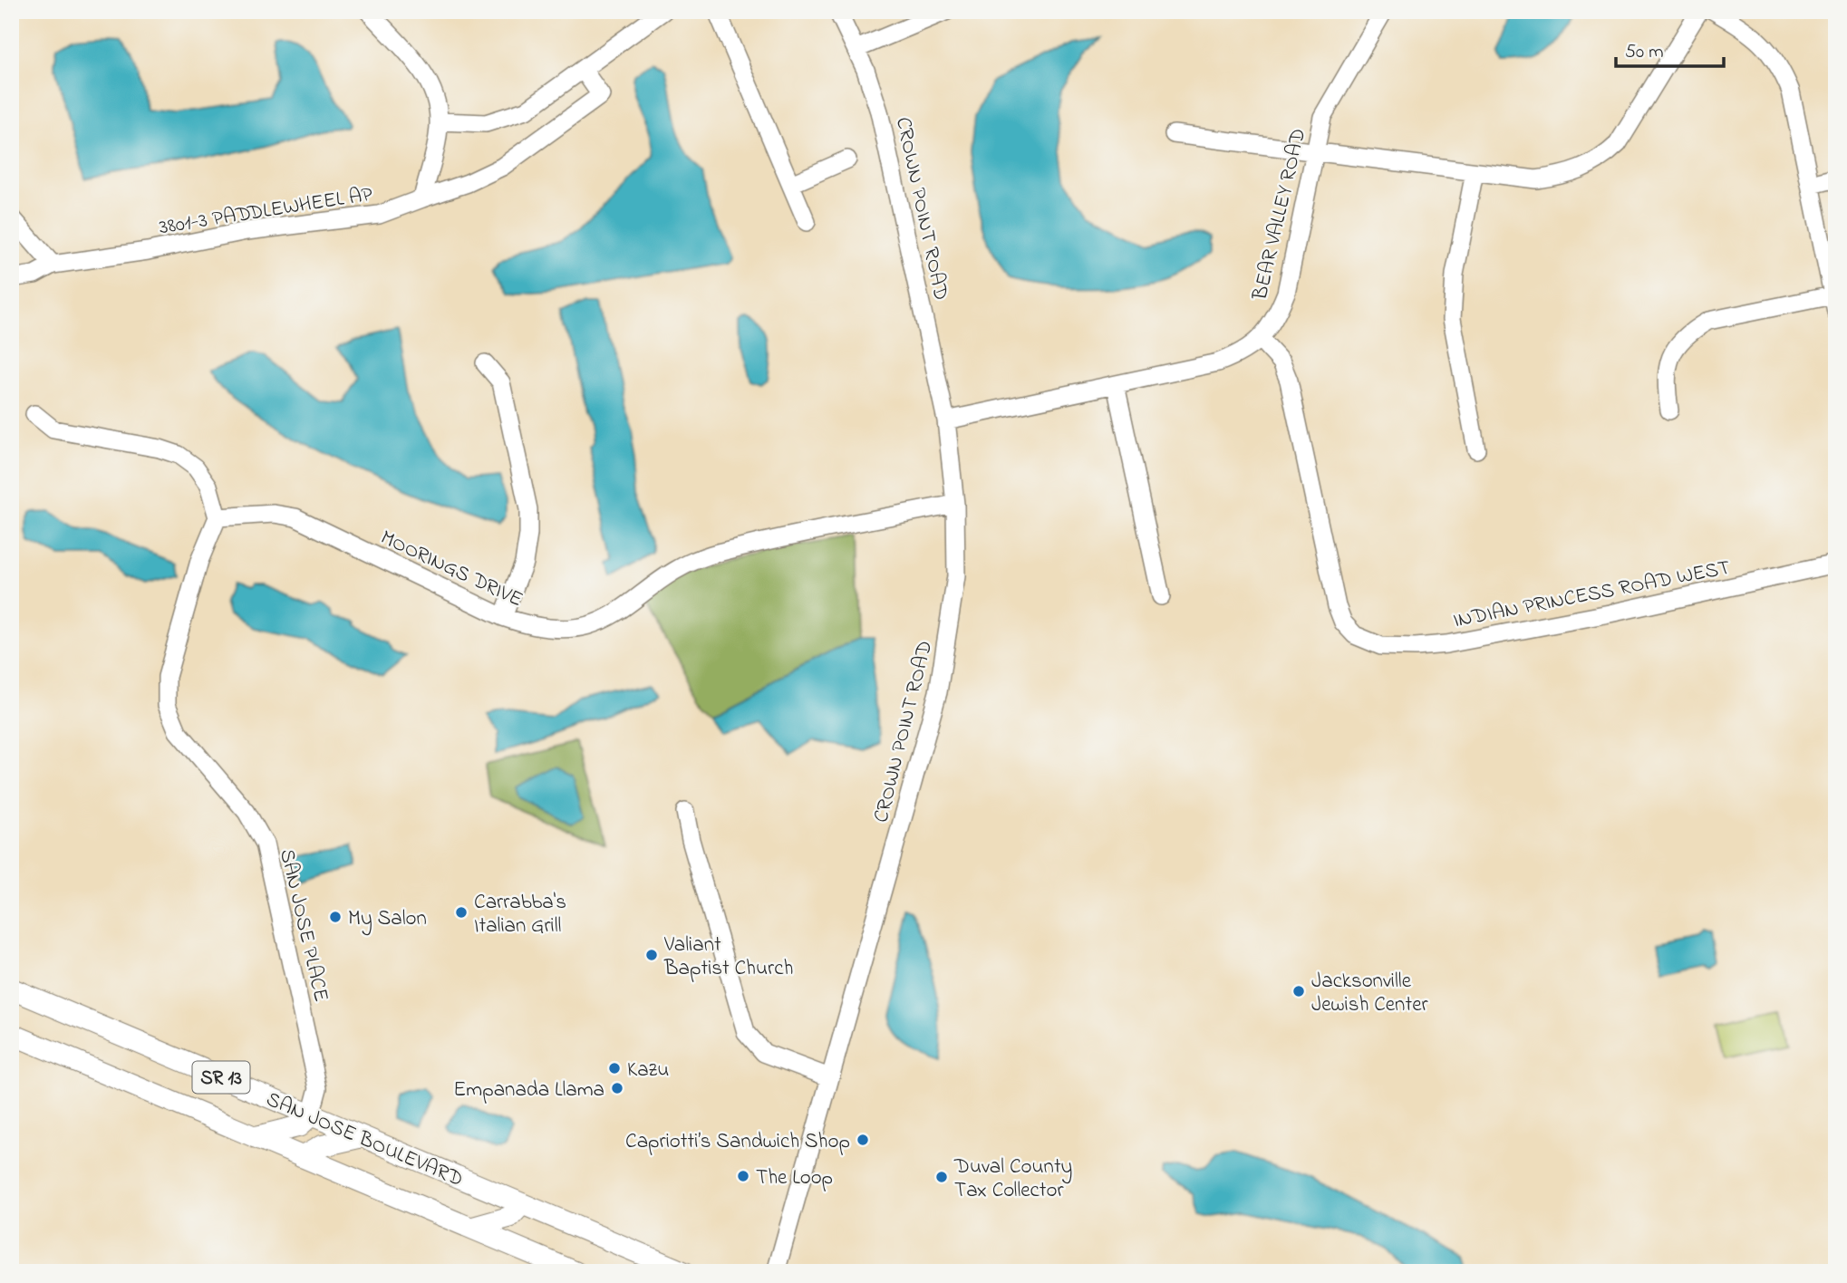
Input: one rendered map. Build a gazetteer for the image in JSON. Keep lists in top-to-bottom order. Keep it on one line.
{"streets":{"main road":["SR 13","SAN JOSE BOULEVARD"],"street":["CROWN POINT ROAD","3801-3 PADDLEWHEEL AP","BEAR VALLEY ROAD","MOORINGS DRIVE","INDIAN PRINCESS ROAD WEST","SAN JOSE PLACE"]},"crossings":[["CROWN POINT ROAD","BEAR VALLEY ROAD"],["CROWN POINT ROAD","MOORINGS DRIVE"],["BEAR VALLEY ROAD","INDIAN PRINCESS ROAD WEST"],["MOORINGS DRIVE","SAN JOSE PLACE"],["SAN JOSE PLACE","SAN JOSE BOULEVARD"]],"places":["Carrabba's Italian Grill","My Salon","Valiant Baptist Church","Jacksonville Jewish Center","Kazu","Empanada Llama","Capriotti’s Sandwich Shop","The Loop","Duval County Tax Collector"],"scale_bar":"50 m"}
